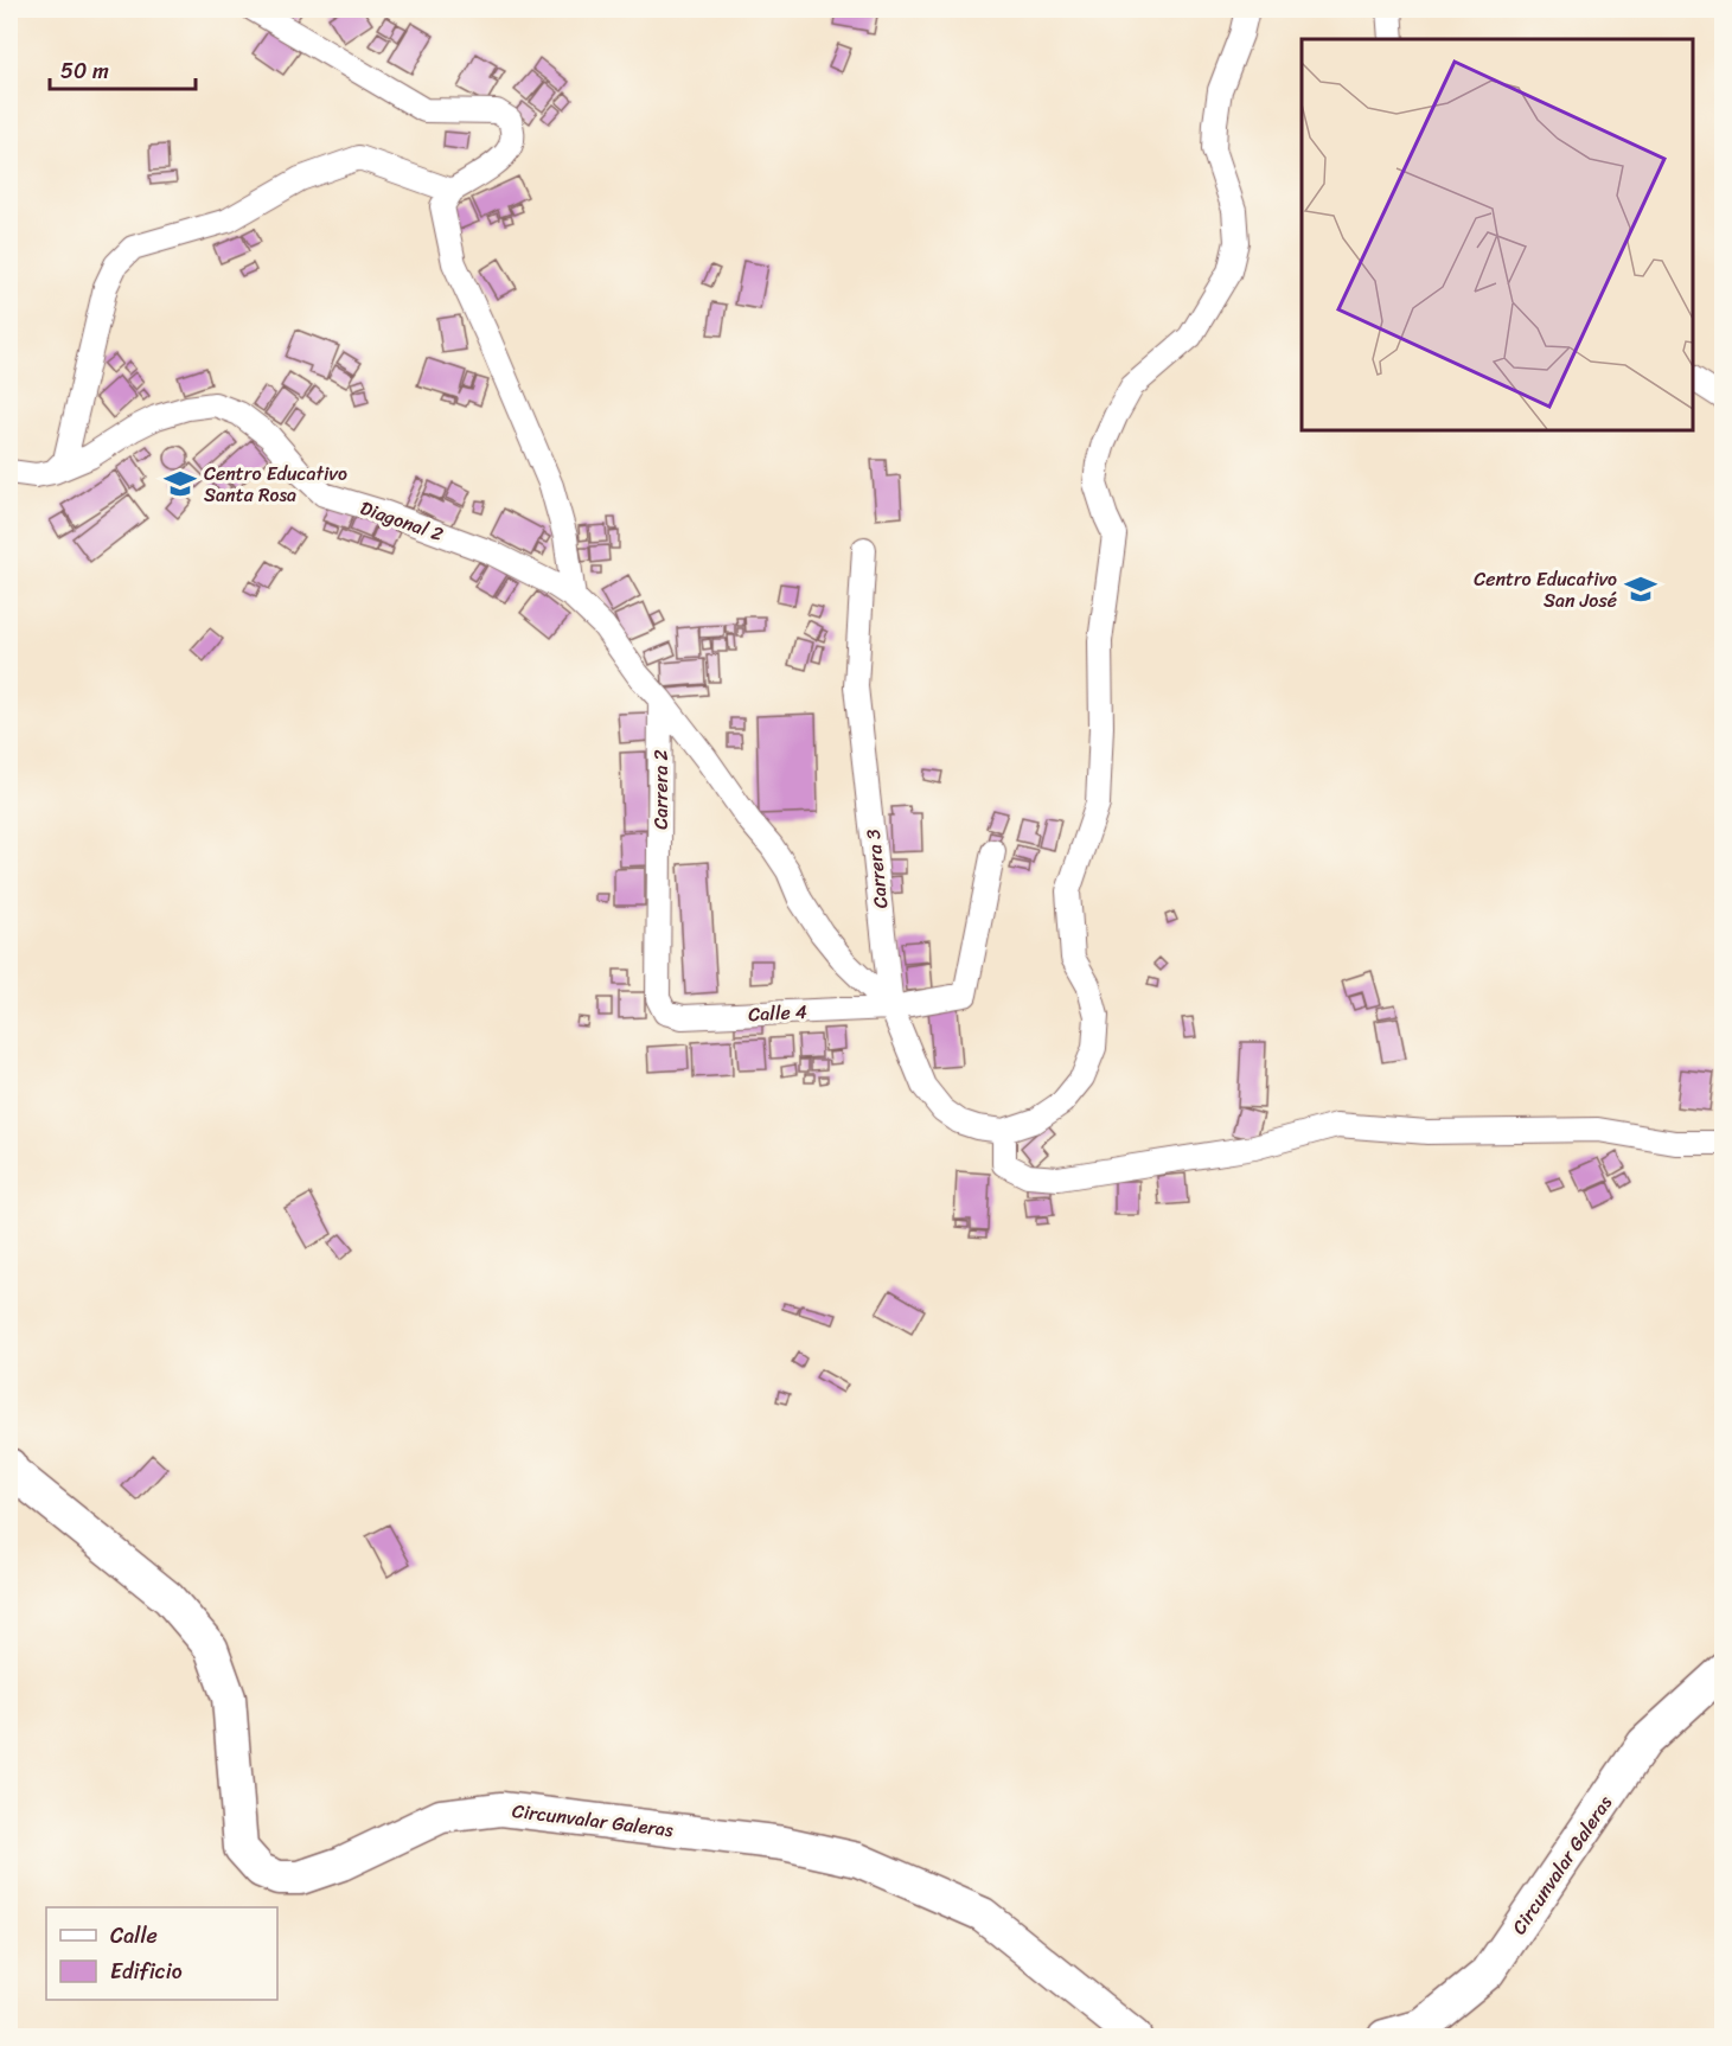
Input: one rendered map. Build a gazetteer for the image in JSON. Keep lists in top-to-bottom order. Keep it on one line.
{"streets":{"main road":["Circunvalar Galeras"],"street":["Diagonal 2","Carrera 2","Carrera 3","Calle 4"]},"crossings":[["Carrera 2","Calle 4"],["Carrera 3","Calle 4"]],"places":{"school or university":["Centro Educativo Santa Rosa","Centro Educativo San José"]},"legend":["Calle","Edificio"],"scale_bar":"50 m"}
